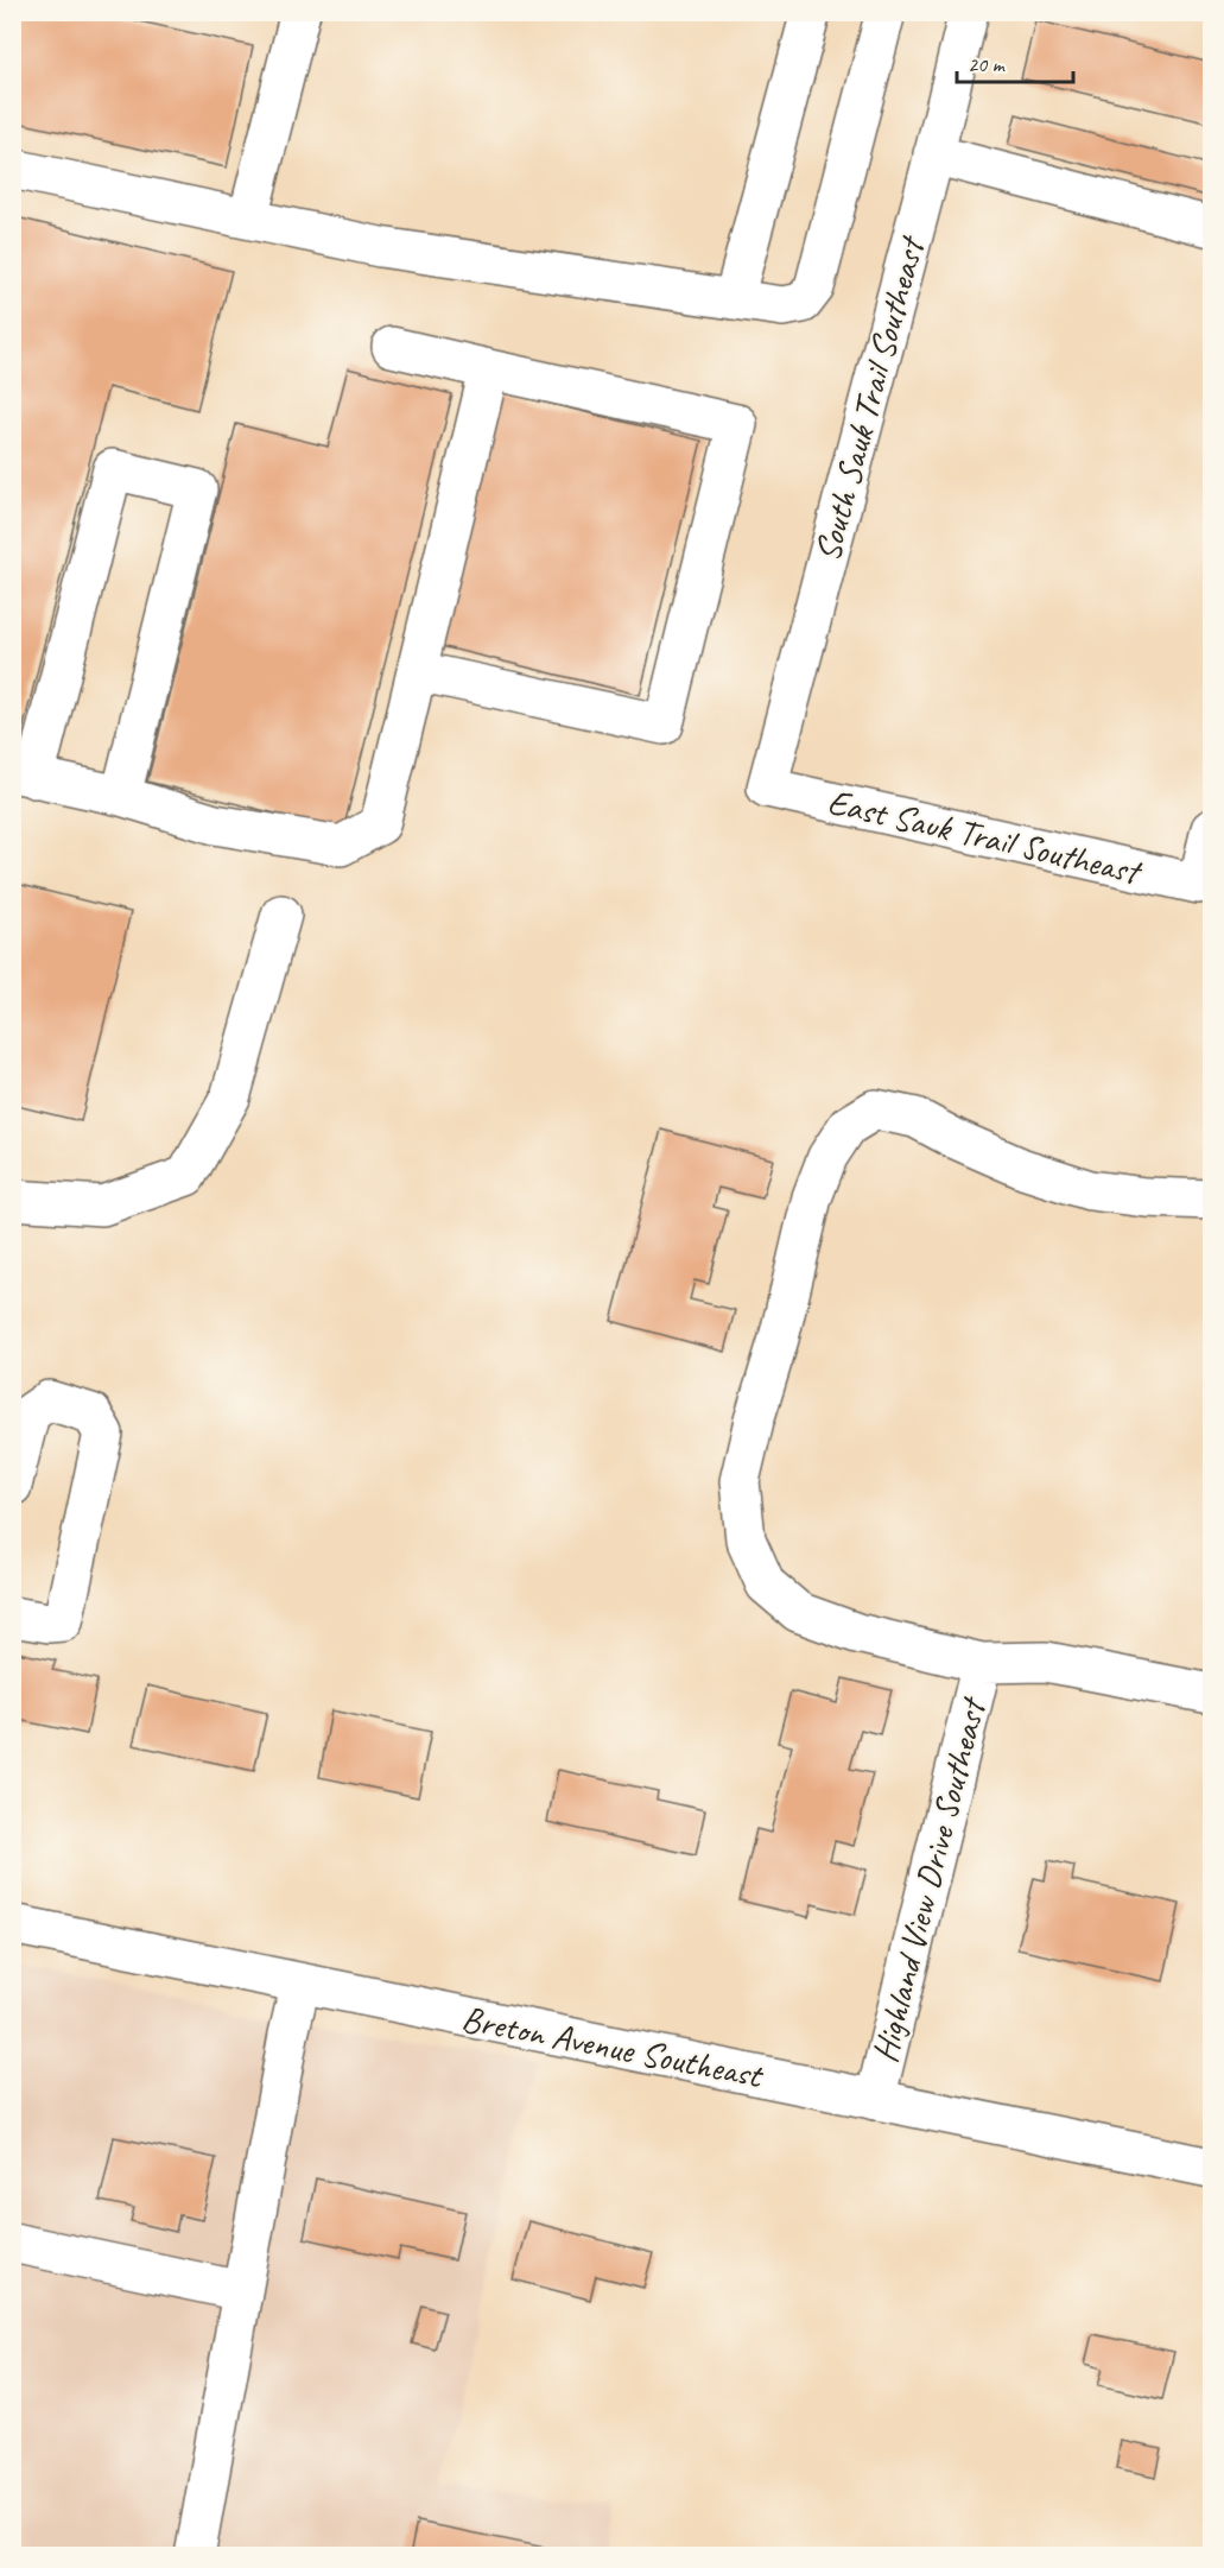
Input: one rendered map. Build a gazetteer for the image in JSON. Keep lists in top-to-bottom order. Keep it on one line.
{"streets":{"street":["South Sauk Trail Southeast","East Sauk Trail Southeast","Highland View Drive Southeast","Breton Avenue Southeast"]},"crossings":[["South Sauk Trail Southeast","East Sauk Trail Southeast"],["Highland View Drive Southeast","Breton Avenue Southeast"]],"scale_bar":"20 m"}
